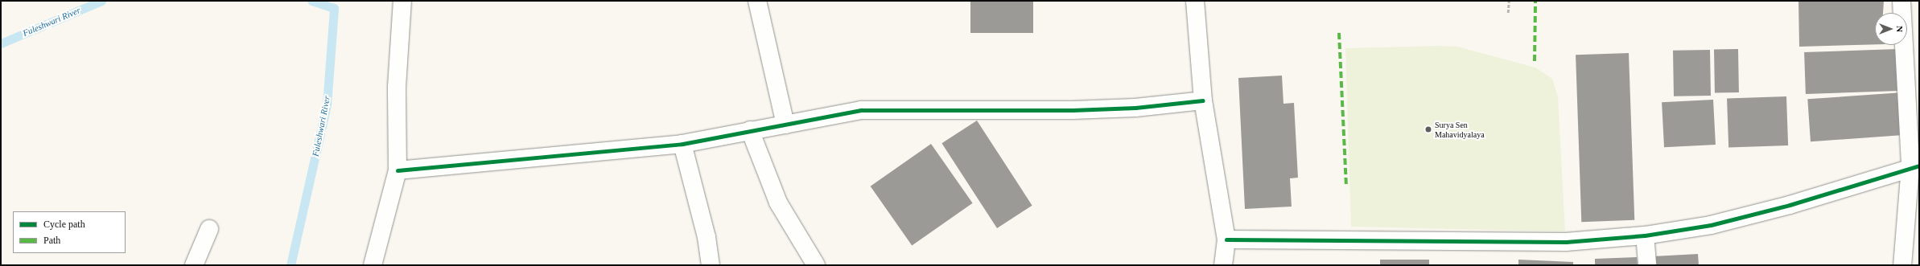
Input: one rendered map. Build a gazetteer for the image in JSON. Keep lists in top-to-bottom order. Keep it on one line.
{"water":["Fuleshwari River"],"places":["Surya Sen Mahavidyalaya"],"legend":["Cycle path","Path"],"north":"right"}
